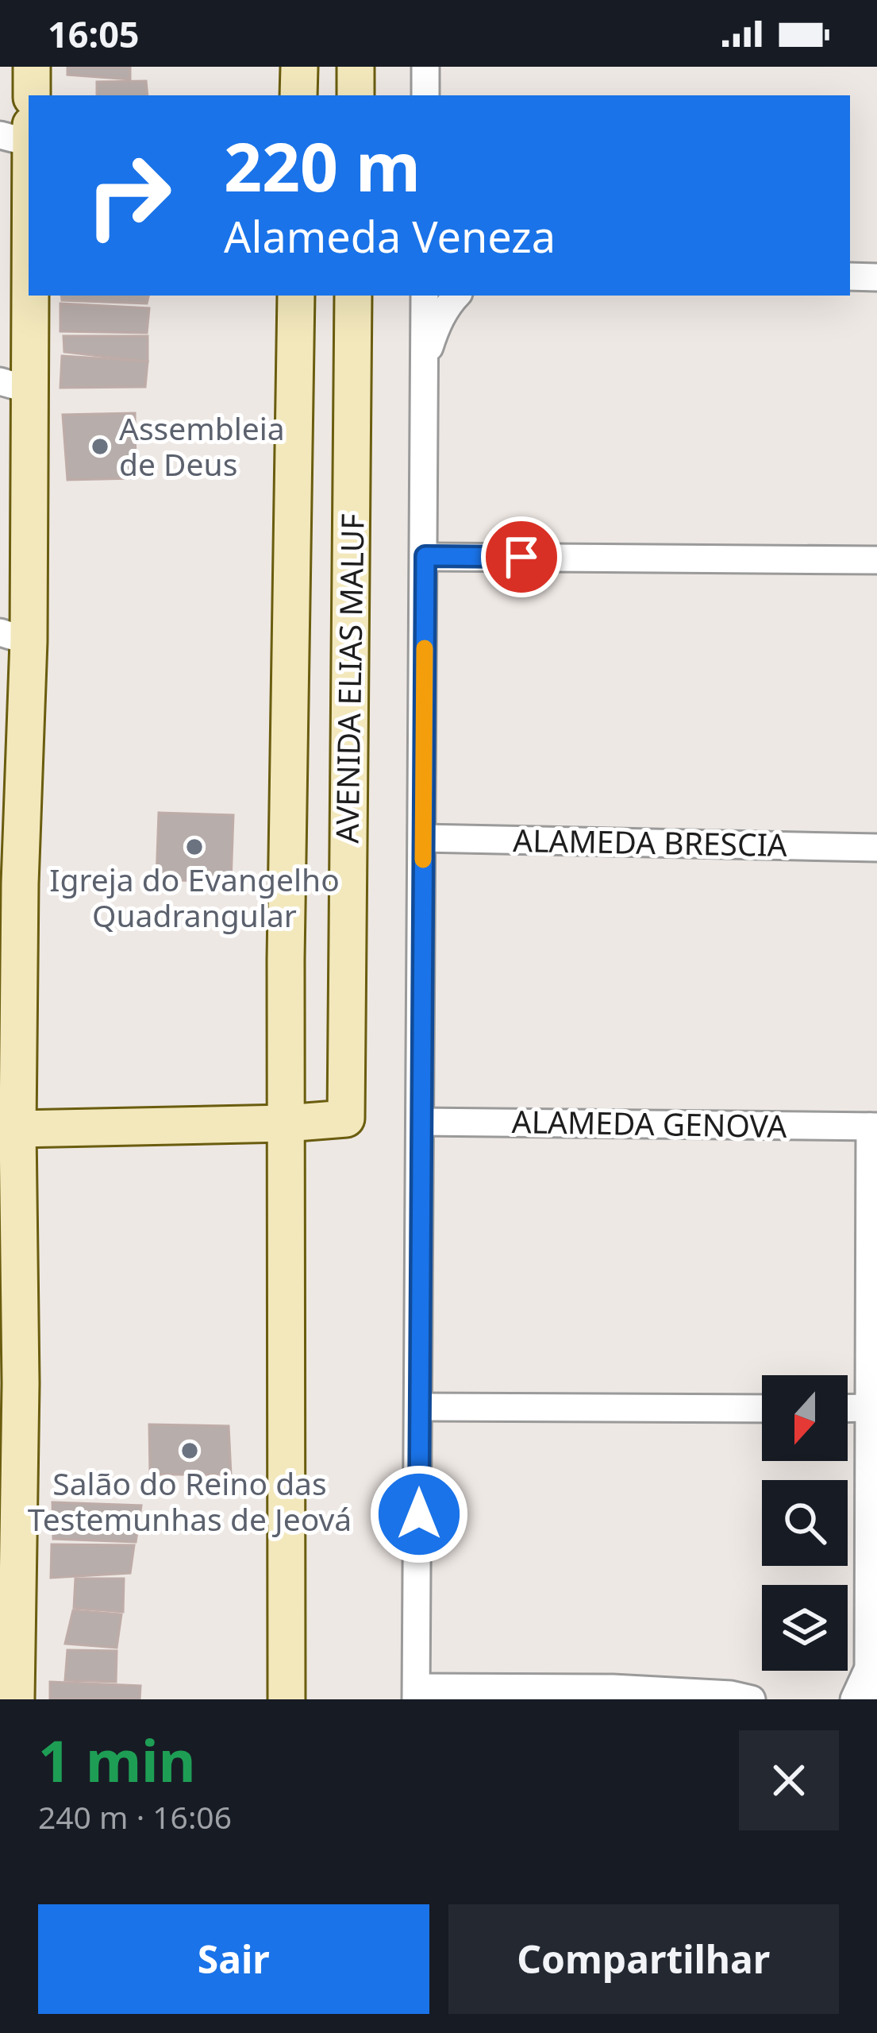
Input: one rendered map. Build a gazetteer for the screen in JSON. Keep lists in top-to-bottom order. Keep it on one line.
{"streets":{"street":["AVENIDA ELIAS MALUF","ALAMEDA BRESCIA","ALAMEDA GENOVA"]},"places":["Assembleia de Deus","Igreja do Evangelho Quadrangular","Salão do Reino das Testemunhas de Jeová"],"north":"bottom","page":{"status":"16:05","turn":["220 m","Alameda Veneza"],"heading":["1 min","240 m · 16:06"],"buttons":["Sair","Compartilhar"]}}
